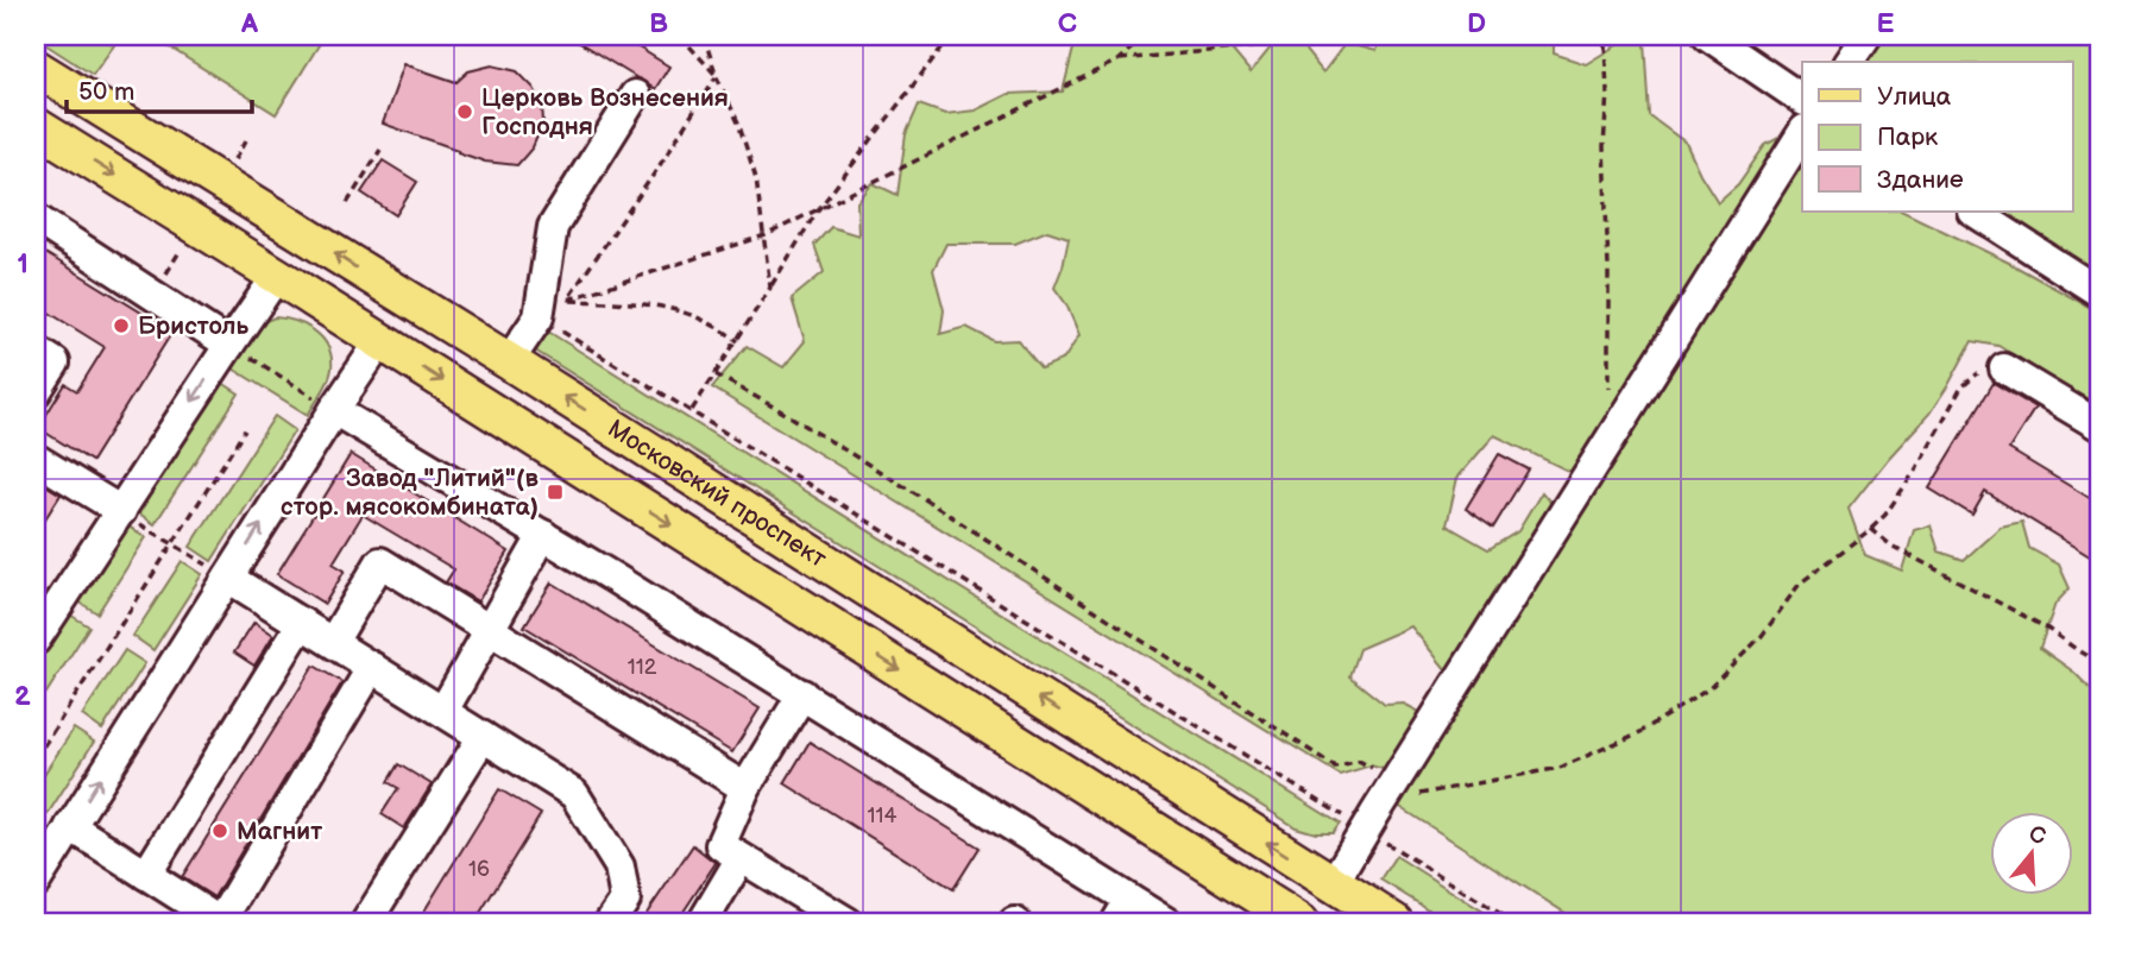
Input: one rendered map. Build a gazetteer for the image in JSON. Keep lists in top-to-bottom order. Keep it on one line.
{"streets":{"main road":["Московский проспект"]},"places":{"other":["Церковь Вознесения Господня","Бристоль","Магнит"],"transit":["Завод \"Литий\"(в стор. мясокомбината)"]},"house_numbers":["112","114","16"],"legend":["Улица","Парк","Здание"],"scale_bar":"50 m","north":"top","grid":{"columns":["A","B","C","D","E"],"rows":["1","2"]}}
